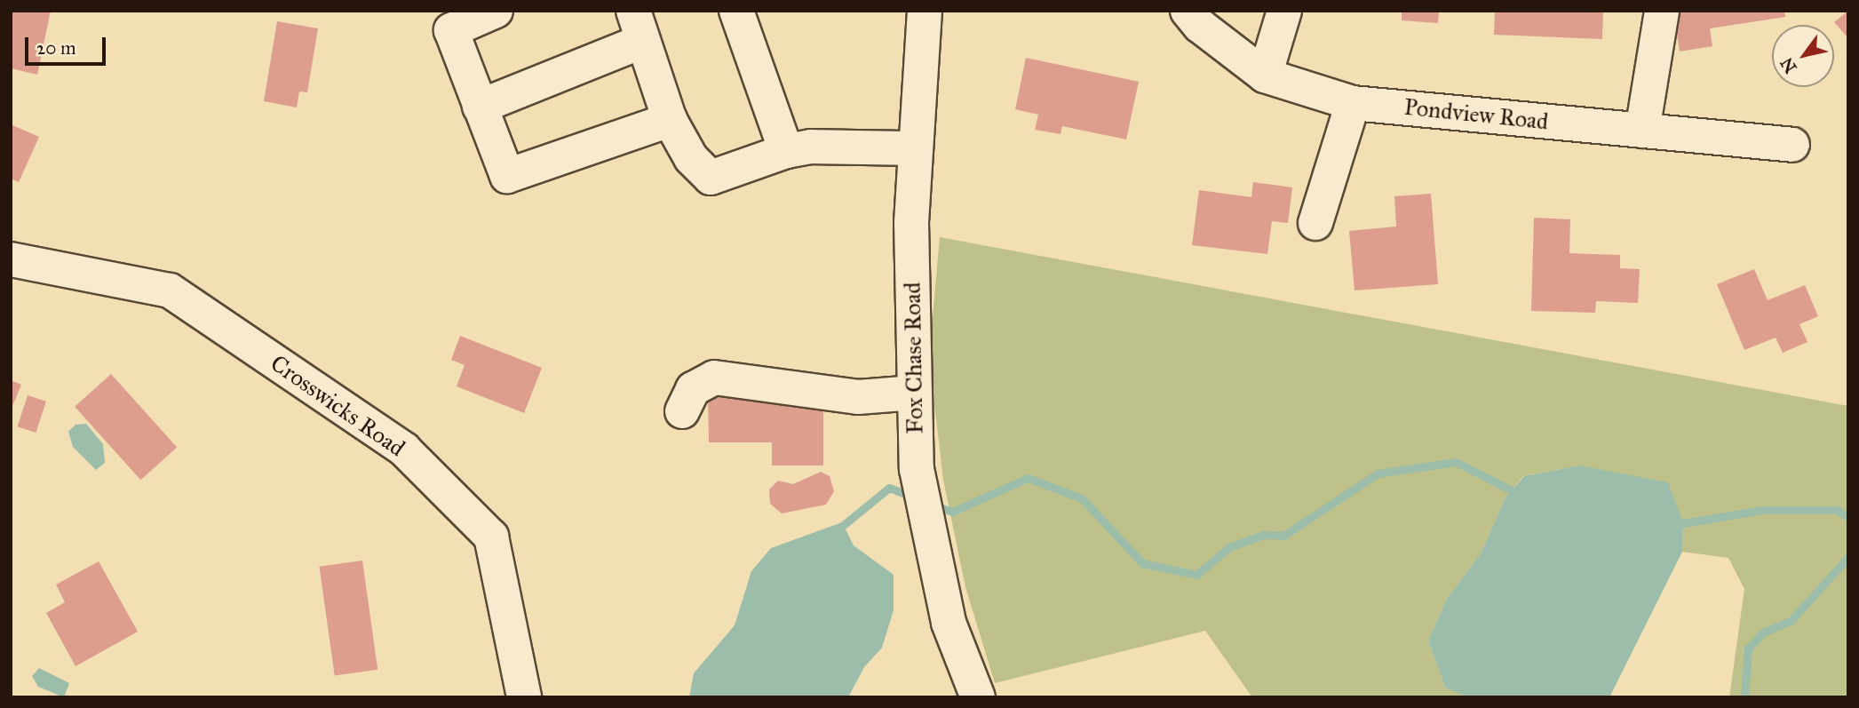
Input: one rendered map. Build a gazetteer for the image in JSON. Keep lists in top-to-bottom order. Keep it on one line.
{"streets":{"street":["Pondview Road","Fox Chase Road","Crosswicks Road"]},"scale_bar":"20 m","north":"bottom left"}
